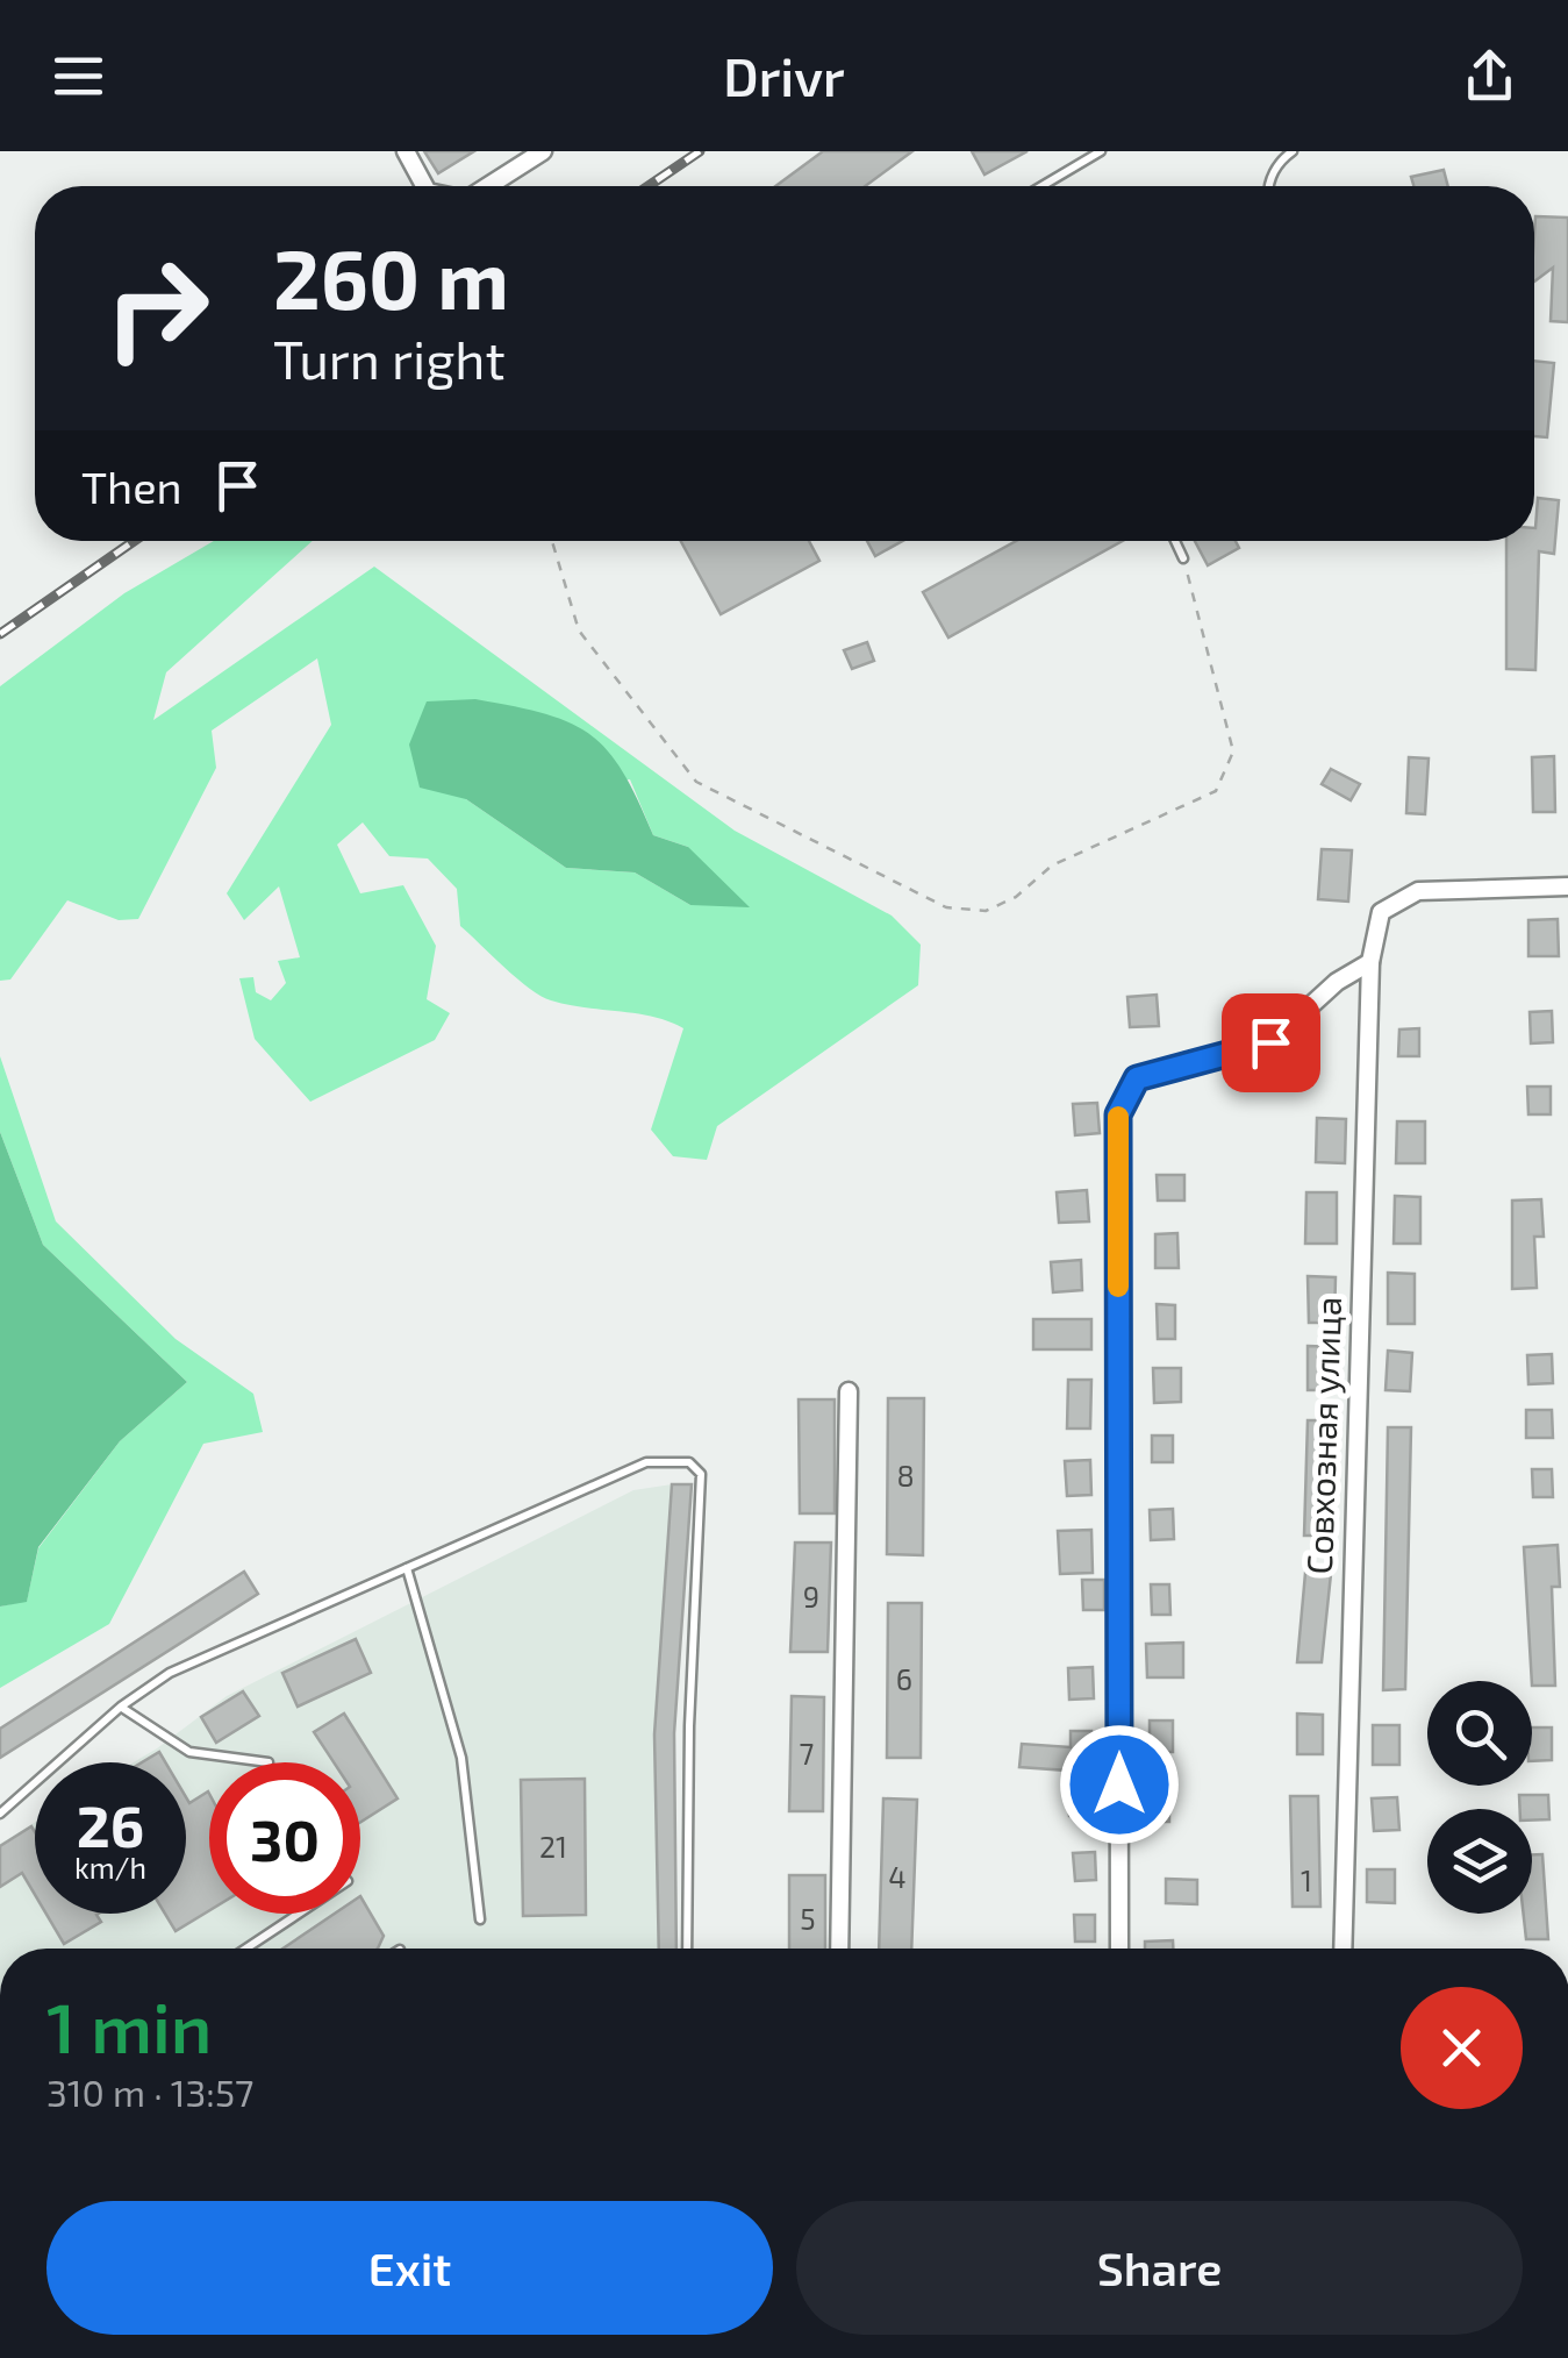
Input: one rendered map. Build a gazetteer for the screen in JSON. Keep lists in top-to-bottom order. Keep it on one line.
{"streets":{"street":["Совхозная улица"]},"house_numbers":["8","9","6","7","21","4","1","5"],"page":{"header":"Drivr","turn":["260 m","Turn right"],"then":"Then","speed":"26 km/h","limit":"30","heading":["1 min","310 m · 13:57"],"buttons":["Exit","Share"]}}
